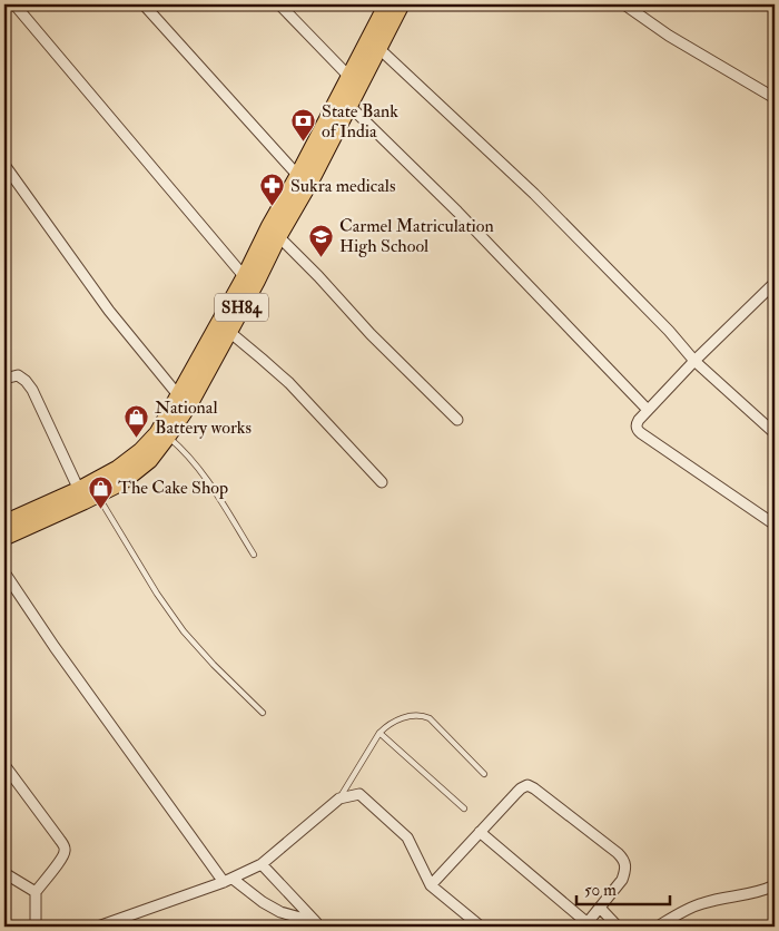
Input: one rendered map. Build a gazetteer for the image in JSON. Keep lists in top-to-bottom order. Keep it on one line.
{"streets":{"main road":["SH84"]},"places":{"bank":["State Bank of India"],"pharmacy":["Sukra medicals"],"school or university":["Carmel Matriculation High School"],"shop":["National Battery works","The Cake Shop"]},"scale_bar":"50 m"}
